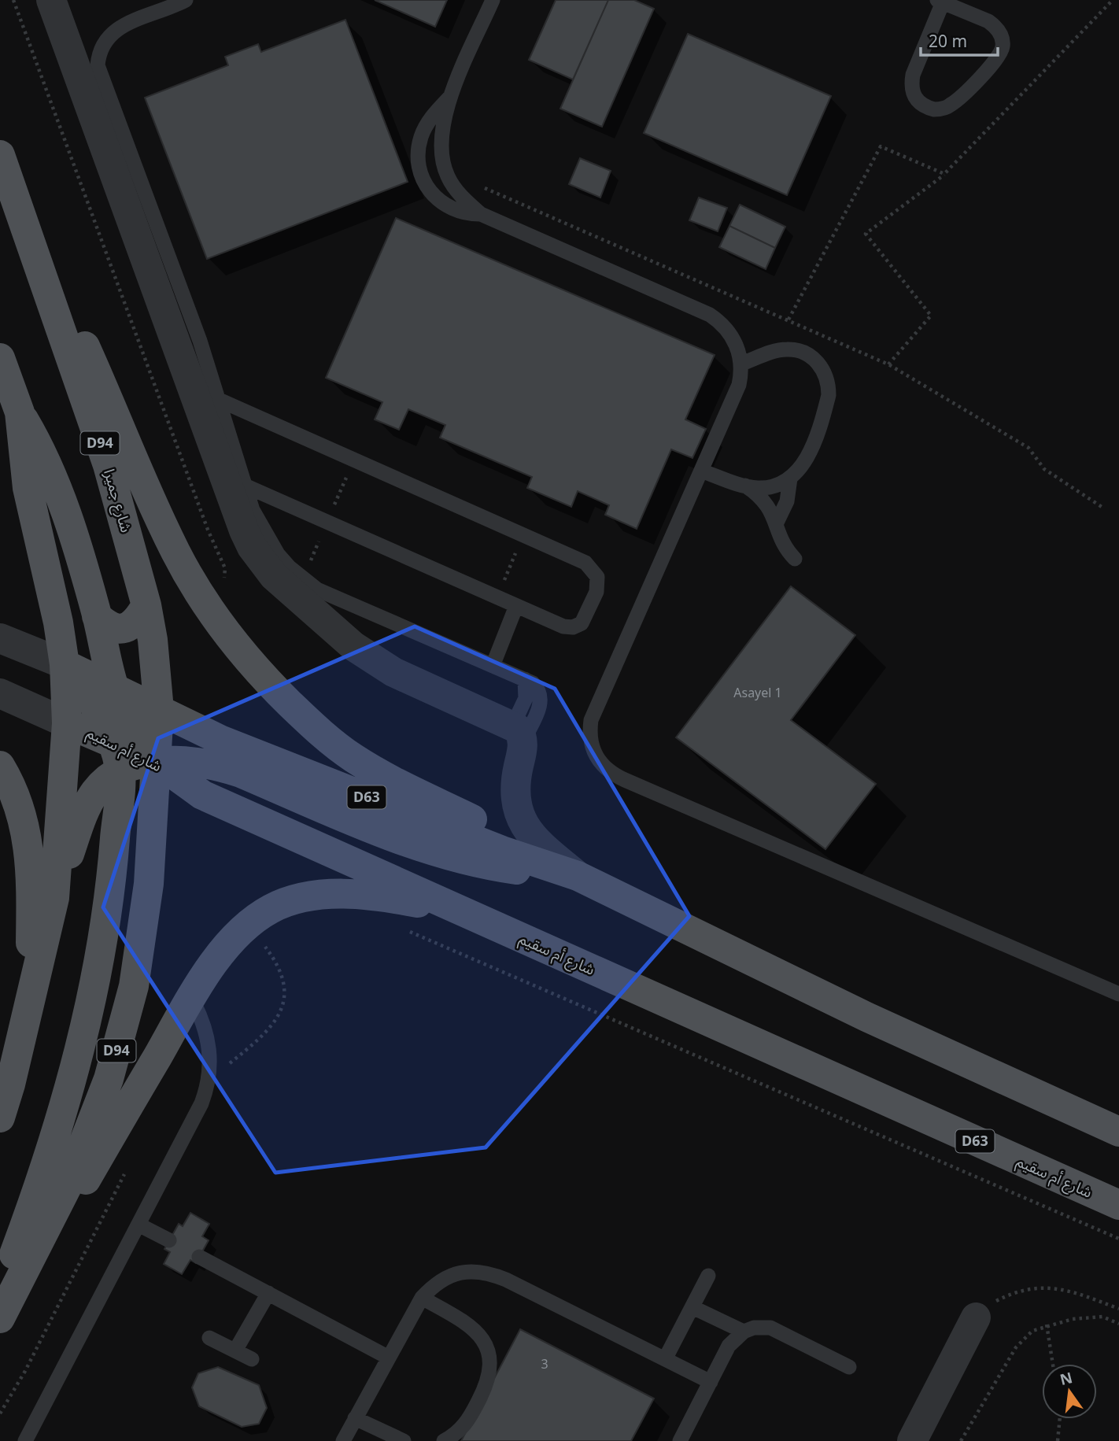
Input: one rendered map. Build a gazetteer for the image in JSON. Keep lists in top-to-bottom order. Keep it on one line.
{"streets":{"main road":["D94","شارع جميرا","شارع أم سقيم","D63"]},"crossings":[["D94","شارع جميرا"],["D94","شارع أم سقيم"],["شارع جميرا","شارع أم سقيم"],["شارع جميرا","D63"],["شارع أم سقيم","D63"]],"house_numbers":["Asayel 1","3"],"scale_bar":"20 m","north":"top"}
